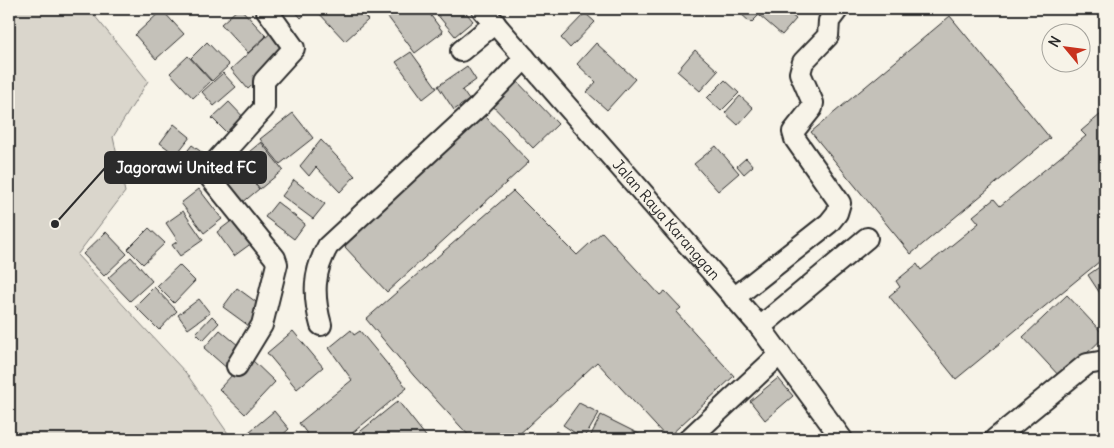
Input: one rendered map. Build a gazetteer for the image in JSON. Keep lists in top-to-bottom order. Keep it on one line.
{"streets":{"street":["Jalan Raya Karanggan"]},"places":["Jagorawi United FC"],"north":"top left"}
